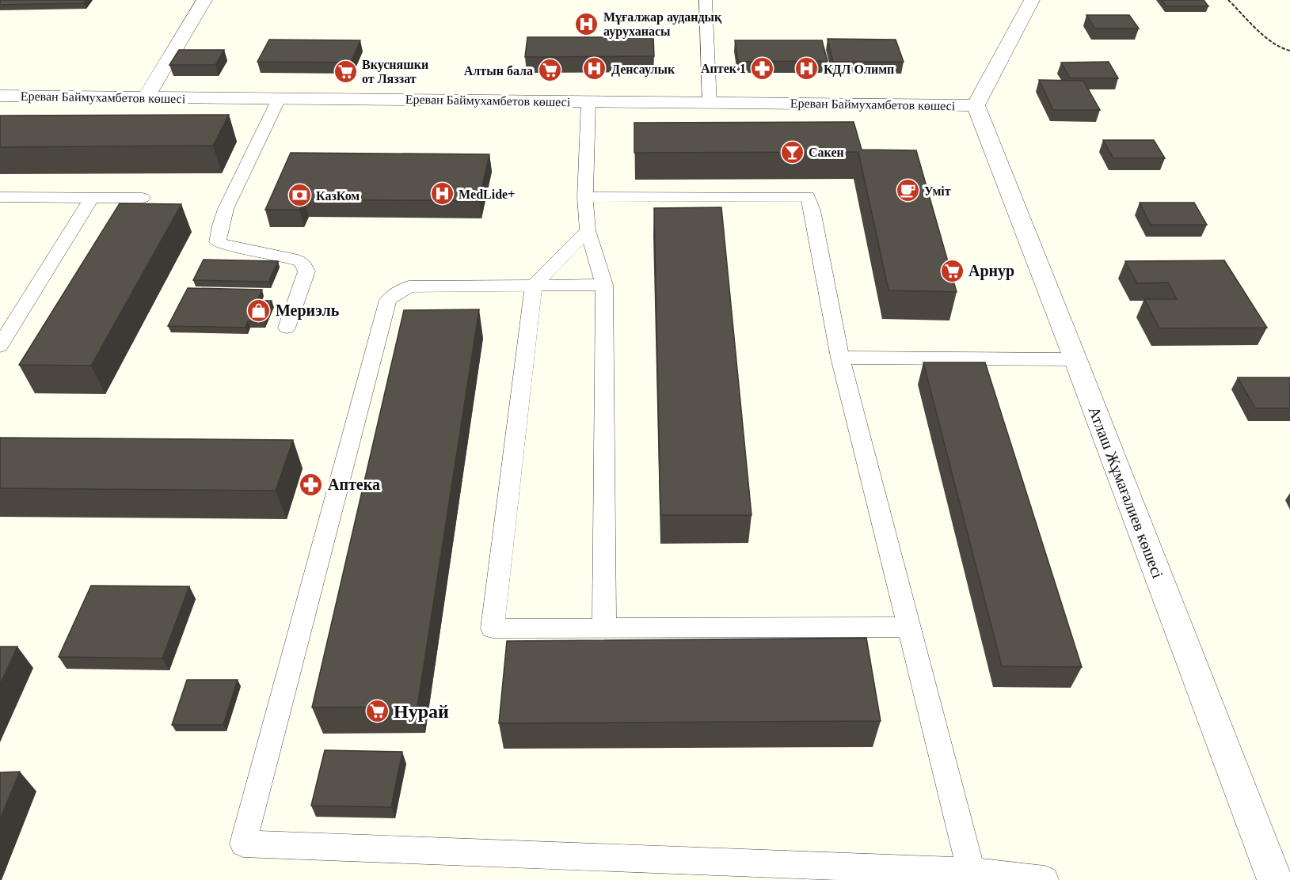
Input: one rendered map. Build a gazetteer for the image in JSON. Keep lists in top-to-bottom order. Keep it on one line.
{"streets":{"street":["Ереван Баймухамбетов көшесі","Атлаш Жұмағалиев көшесі"]},"crossings":[["Ереван Баймухамбетов көшесі","Атлаш Жұмағалиев көшесі"]],"places":{"hospital":["Мұғалжар аудандық ауруханасы","Денсаулык","КДЛ Олимп","MedLide+"],"pharmacy":["Аптек 1","Аптека"],"supermarket":["Алтын бала","Вкусняшки от Ляззат","Арнур","Нурай"],"bar":["Сакен"],"cafe":["Умiт"],"bank":["КазКом"],"shop":["Мериэль"]}}
